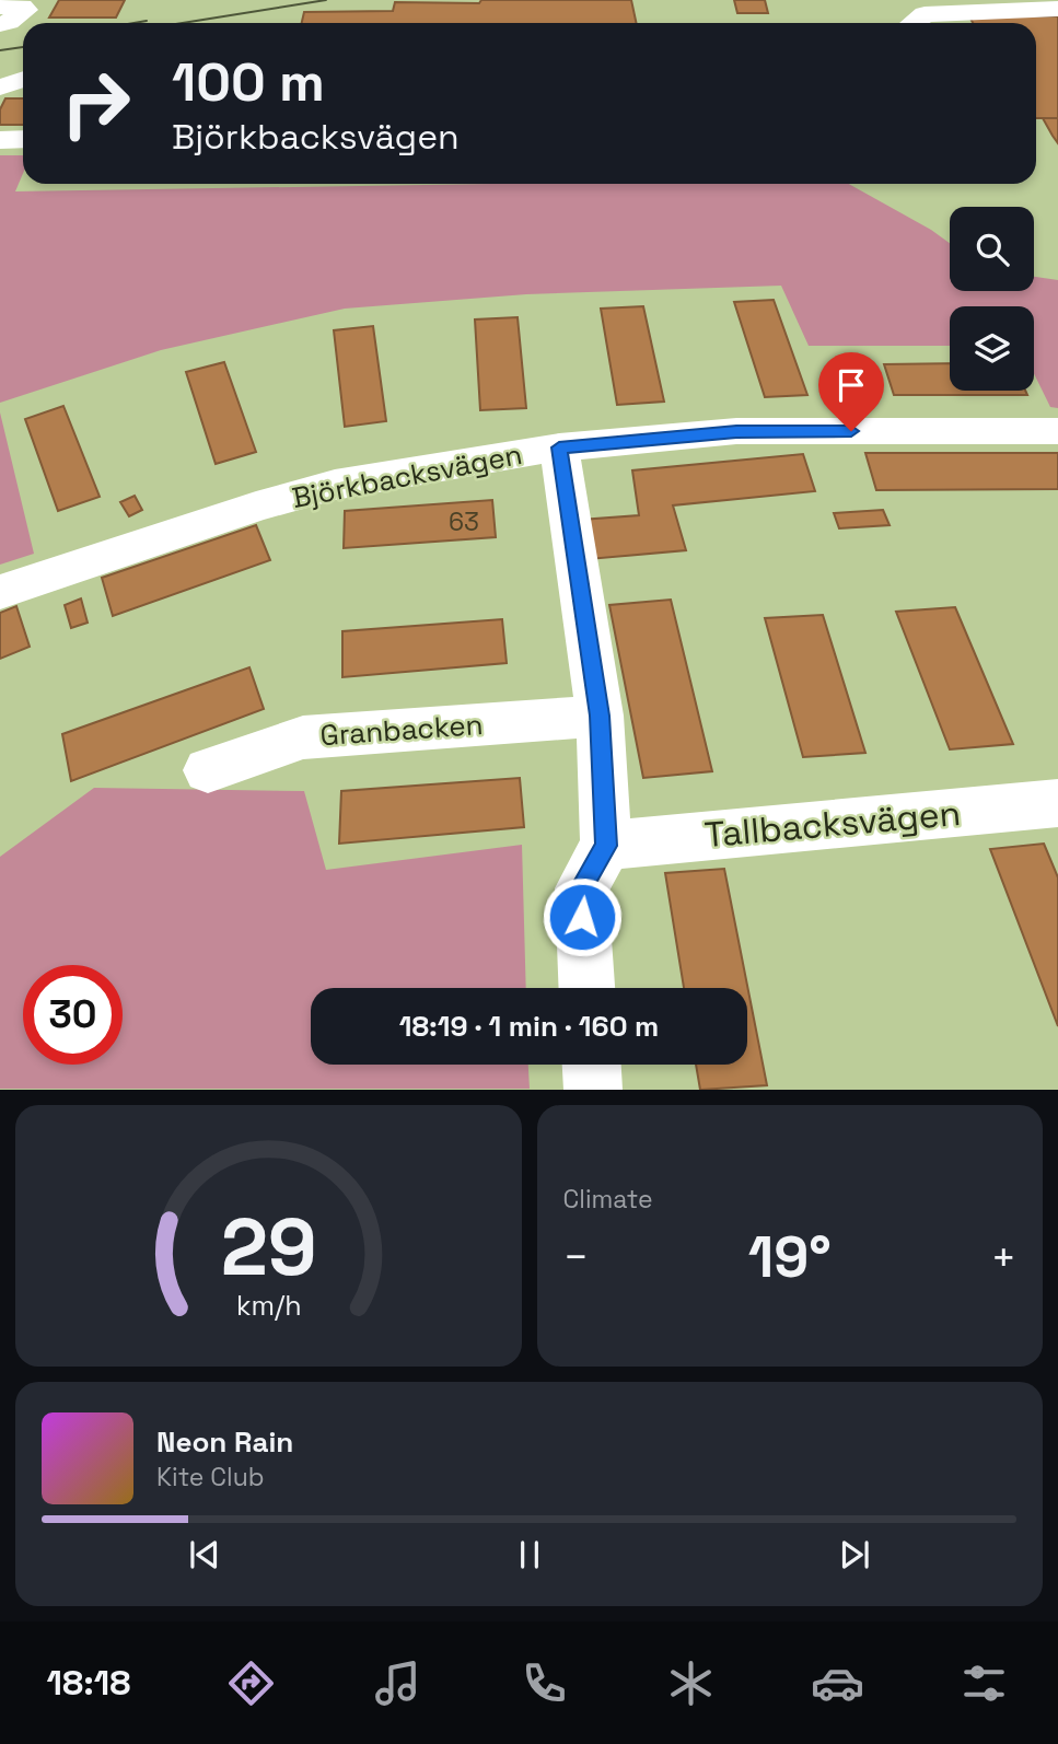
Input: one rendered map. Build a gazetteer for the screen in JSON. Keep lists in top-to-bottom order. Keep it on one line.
{"streets":{"street":["Björkbacksvägen","Granbacken","Tallbacksvägen"]},"house_numbers":["63"],"page":{"turn":["100 m","Björkbacksvägen"],"limit":"30","trip":"18:19 · 1 min · 160 m","tile":"Climate","heat":["−","19°","+"],"song":["Neon Rain","Kite Club"],"tabs":"18:18","gauge":["29","km/h"]}}
